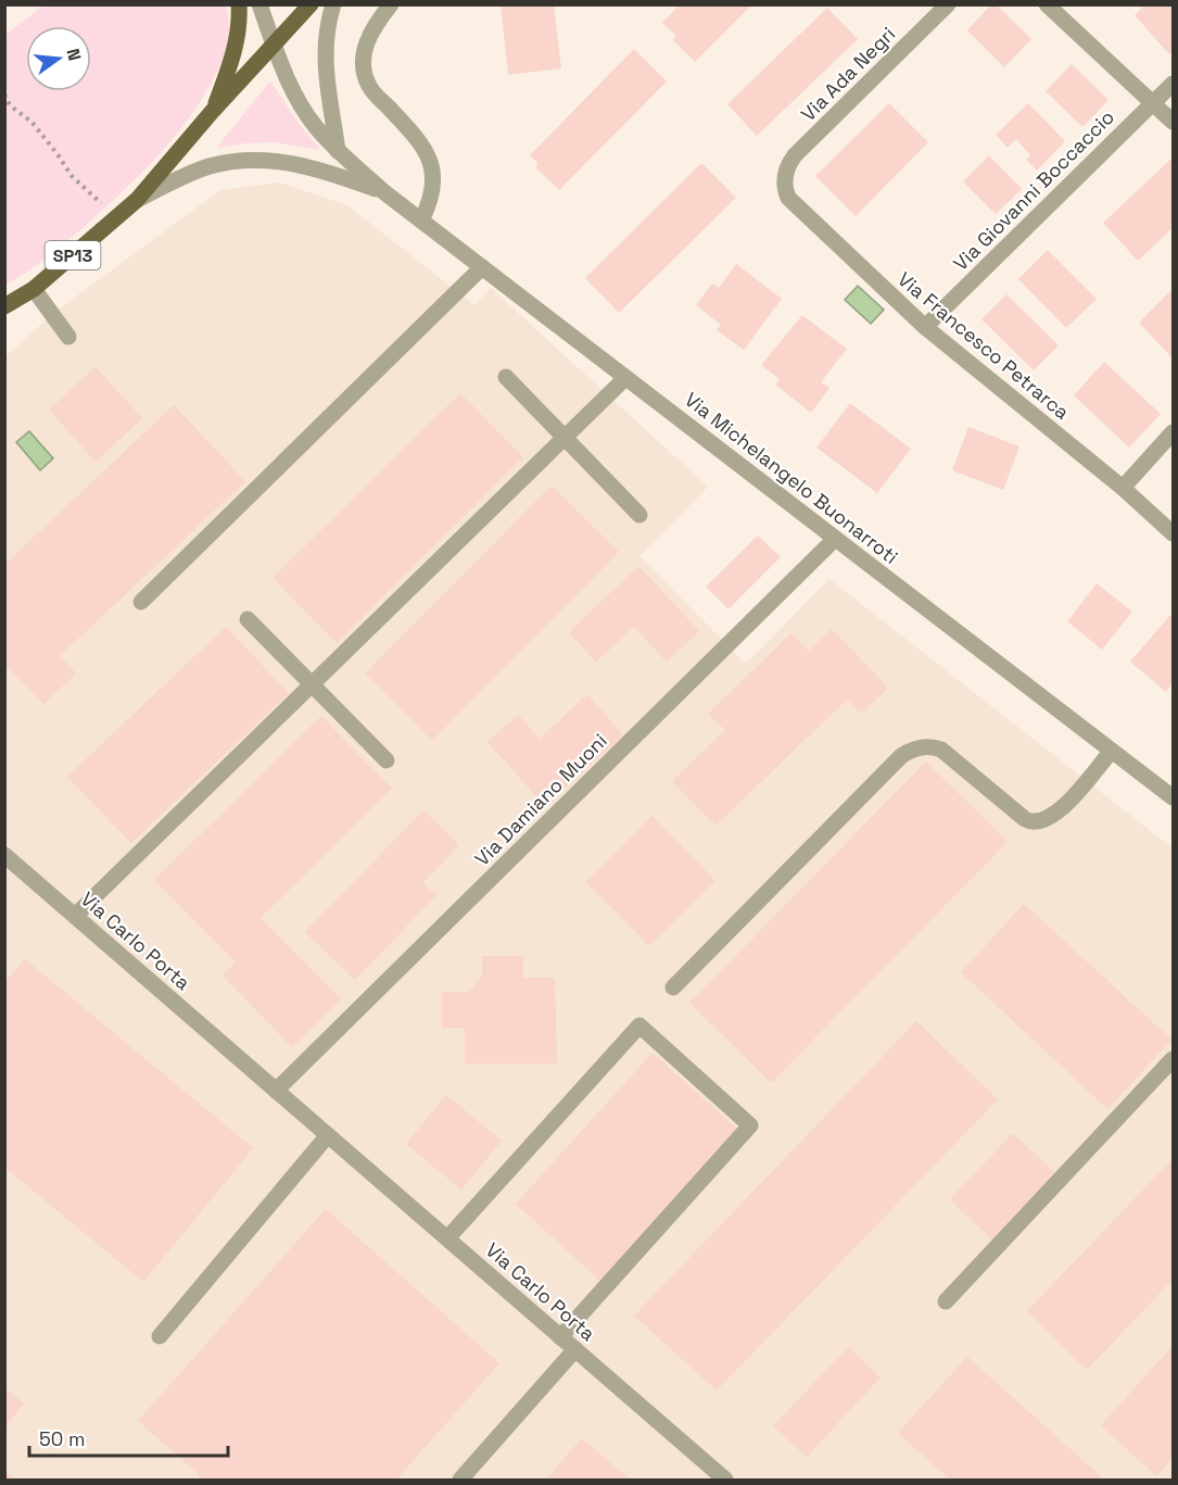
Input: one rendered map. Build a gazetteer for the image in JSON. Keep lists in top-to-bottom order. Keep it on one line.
{"streets":{"main road":["SP13"],"street":["Via Ada Negri","Via Giovanni Boccaccio","Via Francesco Petrarca","Via Michelangelo Buonarroti","Via Damiano Muoni","Via Carlo Porta"]},"crossings":[["Via Ada Negri","Via Francesco Petrarca"],["Via Giovanni Boccaccio","Via Francesco Petrarca"],["SP13","Via Michelangelo Buonarroti"],["Via Michelangelo Buonarroti","Via Damiano Muoni"],["Via Damiano Muoni","Via Carlo Porta"]],"scale_bar":"50 m","north":"right"}
